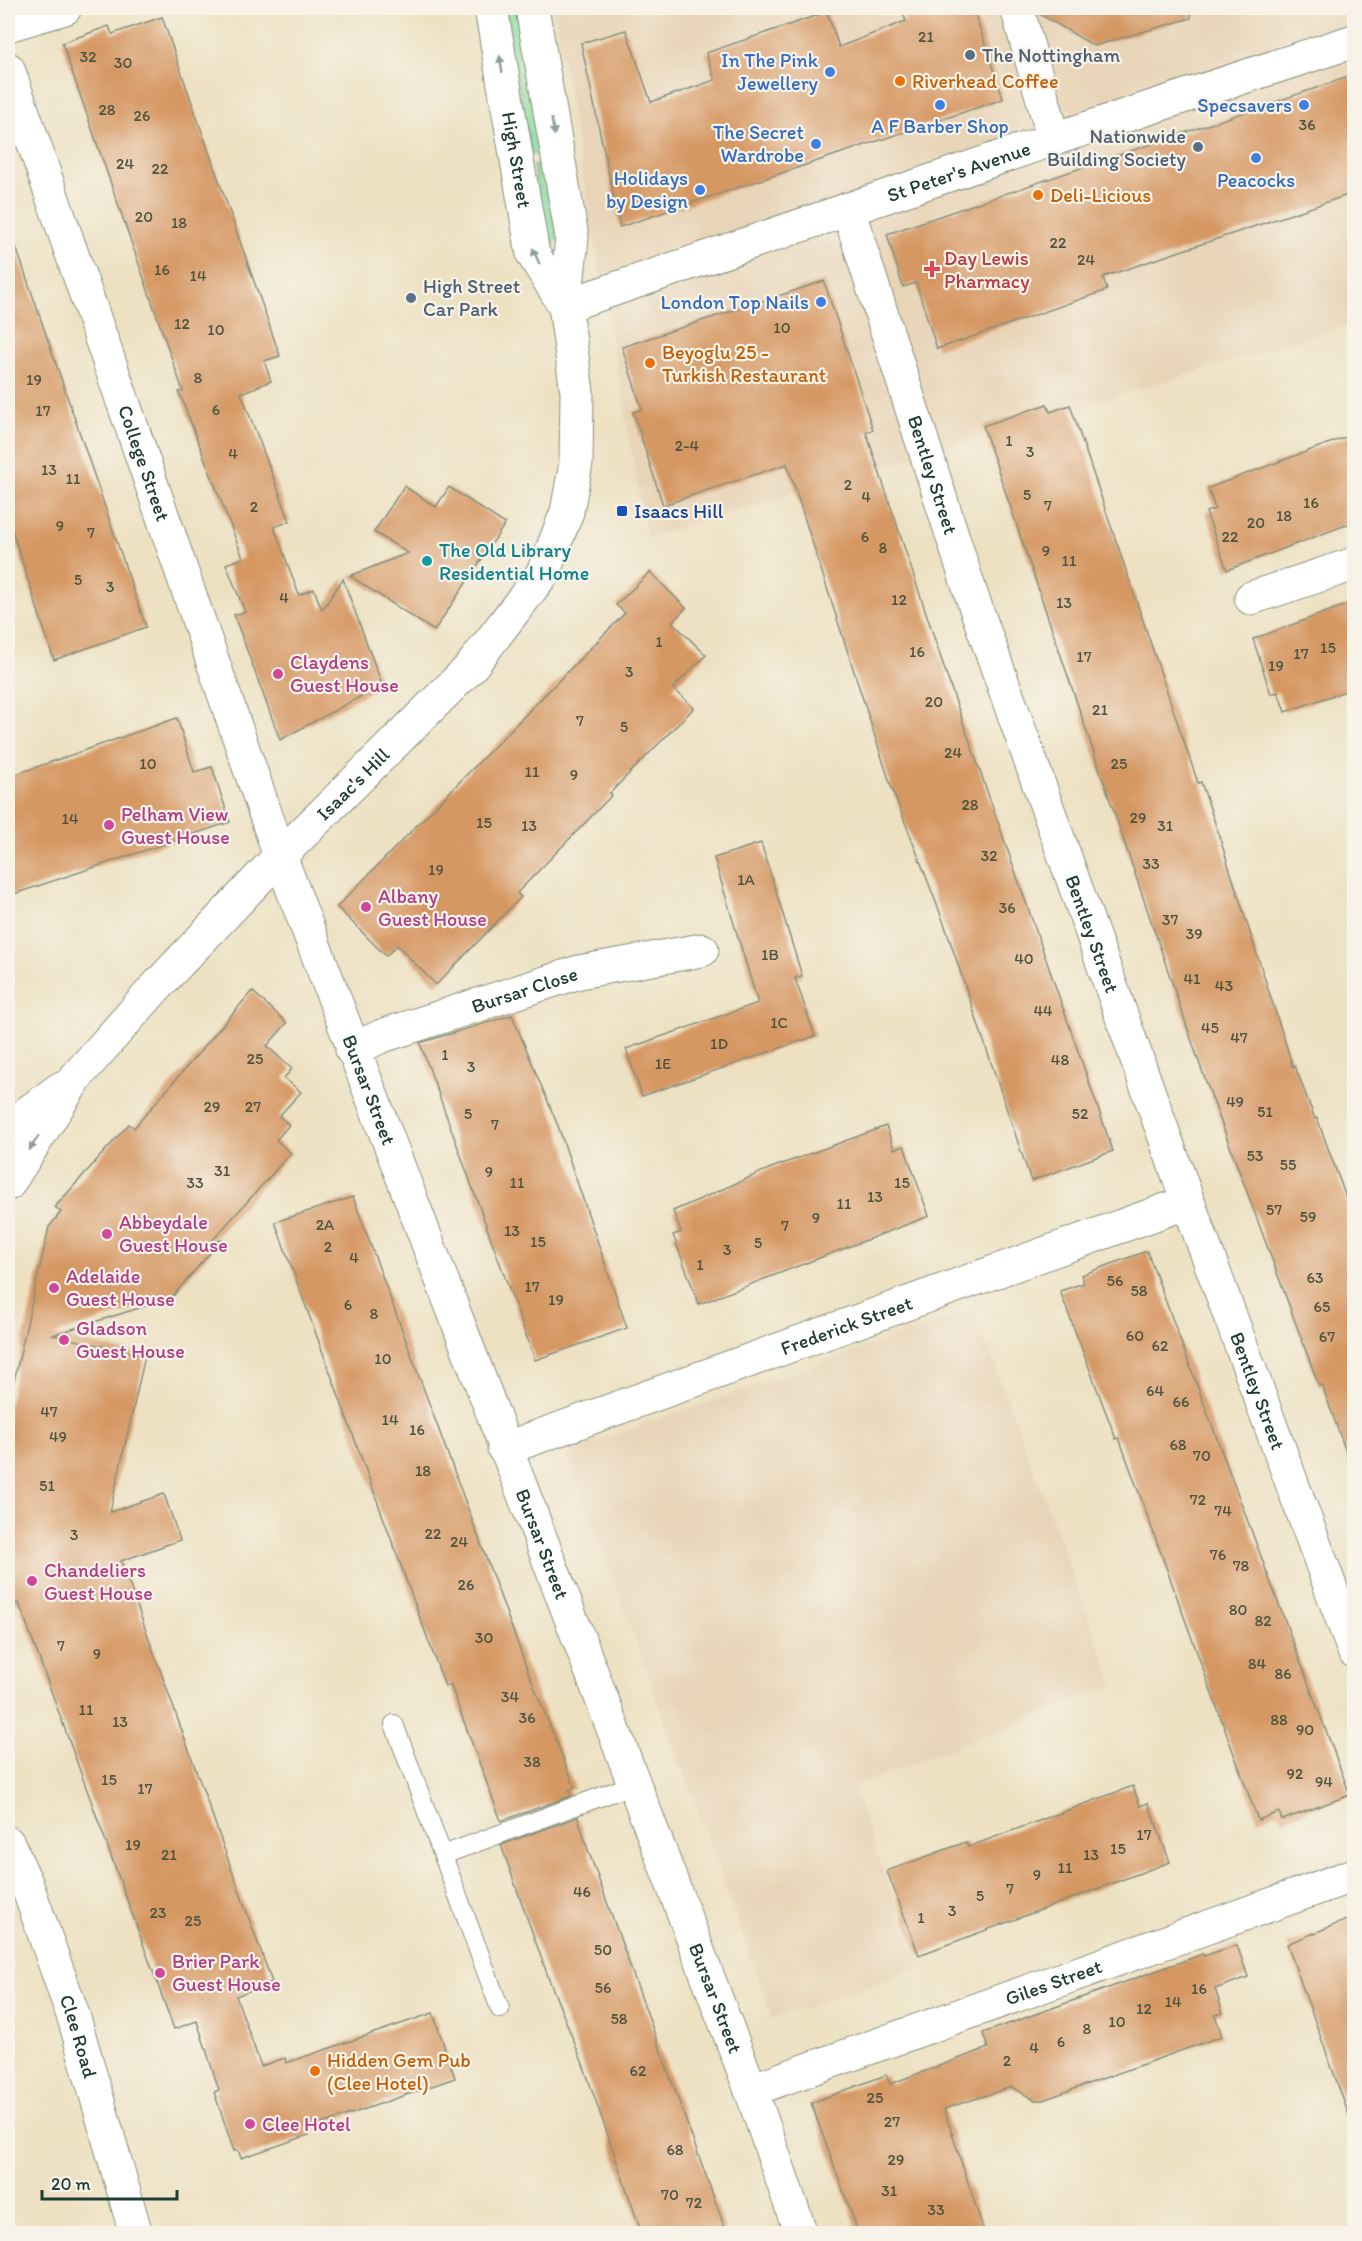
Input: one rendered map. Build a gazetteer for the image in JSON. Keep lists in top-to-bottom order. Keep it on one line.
{"streets":{"street":["High Street","St Peter's Avenue","College Street","Bentley Street","Isaac's Hill","Bursar Close","Bursar Street","Frederick Street","Giles Street","Clee Road"]},"crossings":[["High Street","St Peter's Avenue"],["High Street","Isaac's Hill"],["St Peter's Avenue","Bentley Street"],["College Street","Isaac's Hill"],["College Street","Bursar Street"],["Bentley Street","Frederick Street"],["Isaac's Hill","Bursar Street"],["Bursar Close","Bursar Street"],["Bursar Street","Frederick Street"],["Bursar Street","Giles Street"]],"places":{"other":["The Nottingham","In The Pink Jewellery","Riverhead Coffee","A F Barber Shop","Specsavers","The Secret Wardrobe","Nationwide Building Society","Peacocks","Holidays by Design","Deli-Licious","High Street Car Park","London Top Nails","Beyoglu 25 - Turkish Restaurant","The Old Library Residential Home","Claydens Guest House","Pelham View Guest House","Albany Guest House","Abbeydale Guest House","Adelaide Guest House","Gladson Guest House","Chandeliers Guest House","Brier Park Guest House","Hidden Gem Pub (Clee Hotel)","Clee Hotel"],"health":["Day Lewis Pharmacy"],"transit":["Isaacs Hill"]},"house_numbers":["21","32","30","28","26","36","24","22","20","18","22","24","16","14","12","10","10","8","19","6","17","1","2-4","3","4","13","11","2","5","4","16","7","2","18","20","9","7","6","22","8","9","11","5","3","4","12","13","1","15","16","17","17","19","3","20","21","7","5","24","10","25","11","9","28","29","14","15","13","31","32","33","19","1A","36","37","39","1B","40","41","43","44","1C","45","47","1D","1","25","48","1E","3","49","29","27","51","5","52","7","53","55","31","9","33","11","15","13","11","57","59","9","2A","7","13","15","5","2","3","4","1","63","56","17","58","19","6","65","8","60","67","62","10","64","66","47","14","16","49","68","70","18","51","72","74","22","3","24","76","78","26","80","82","30","7","9","84","86","34","11","36","88","13","90","38","92","15","94","17","17","19","15","21","13","11","9","7","46","5","3","23","1","25","50","56","16","14","12","58","10","8","6","4","2","62","25","27","68","29","31","70","72","33"],"scale_bar":"20 m"}
